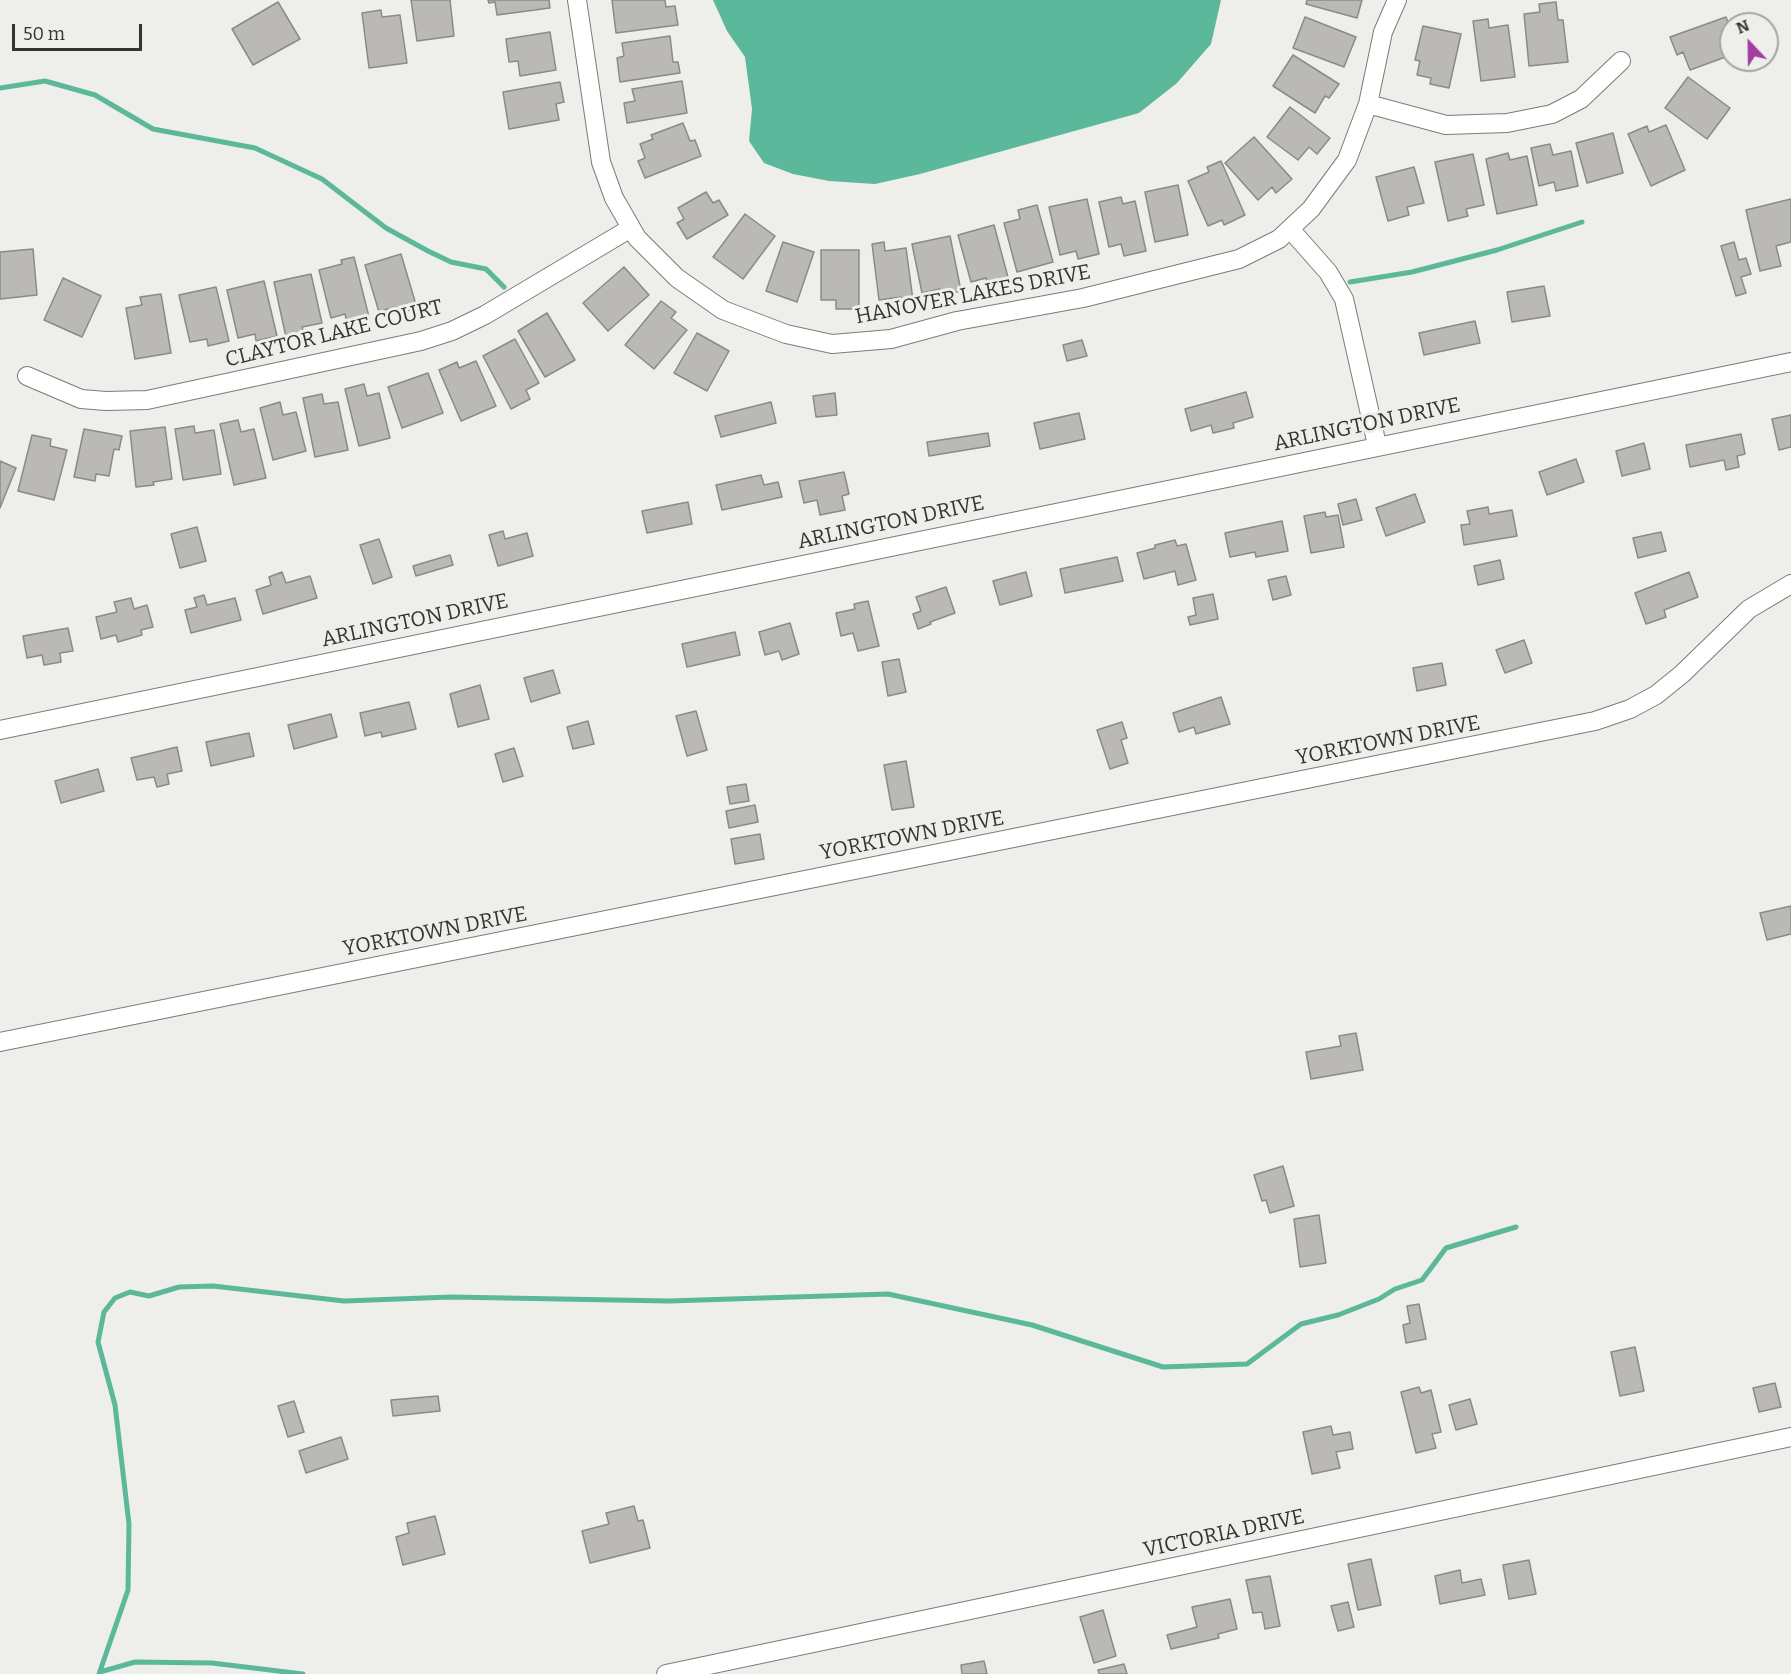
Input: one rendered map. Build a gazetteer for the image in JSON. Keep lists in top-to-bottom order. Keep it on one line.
{"streets":{"street":["HANOVER LAKES DRIVE","CLAYTOR LAKE COURT","ARLINGTON DRIVE","YORKTOWN DRIVE","VICTORIA DRIVE"]},"crossings":[["HANOVER LAKES DRIVE","CLAYTOR LAKE COURT"]],"scale_bar":"50 m","north":"top"}
